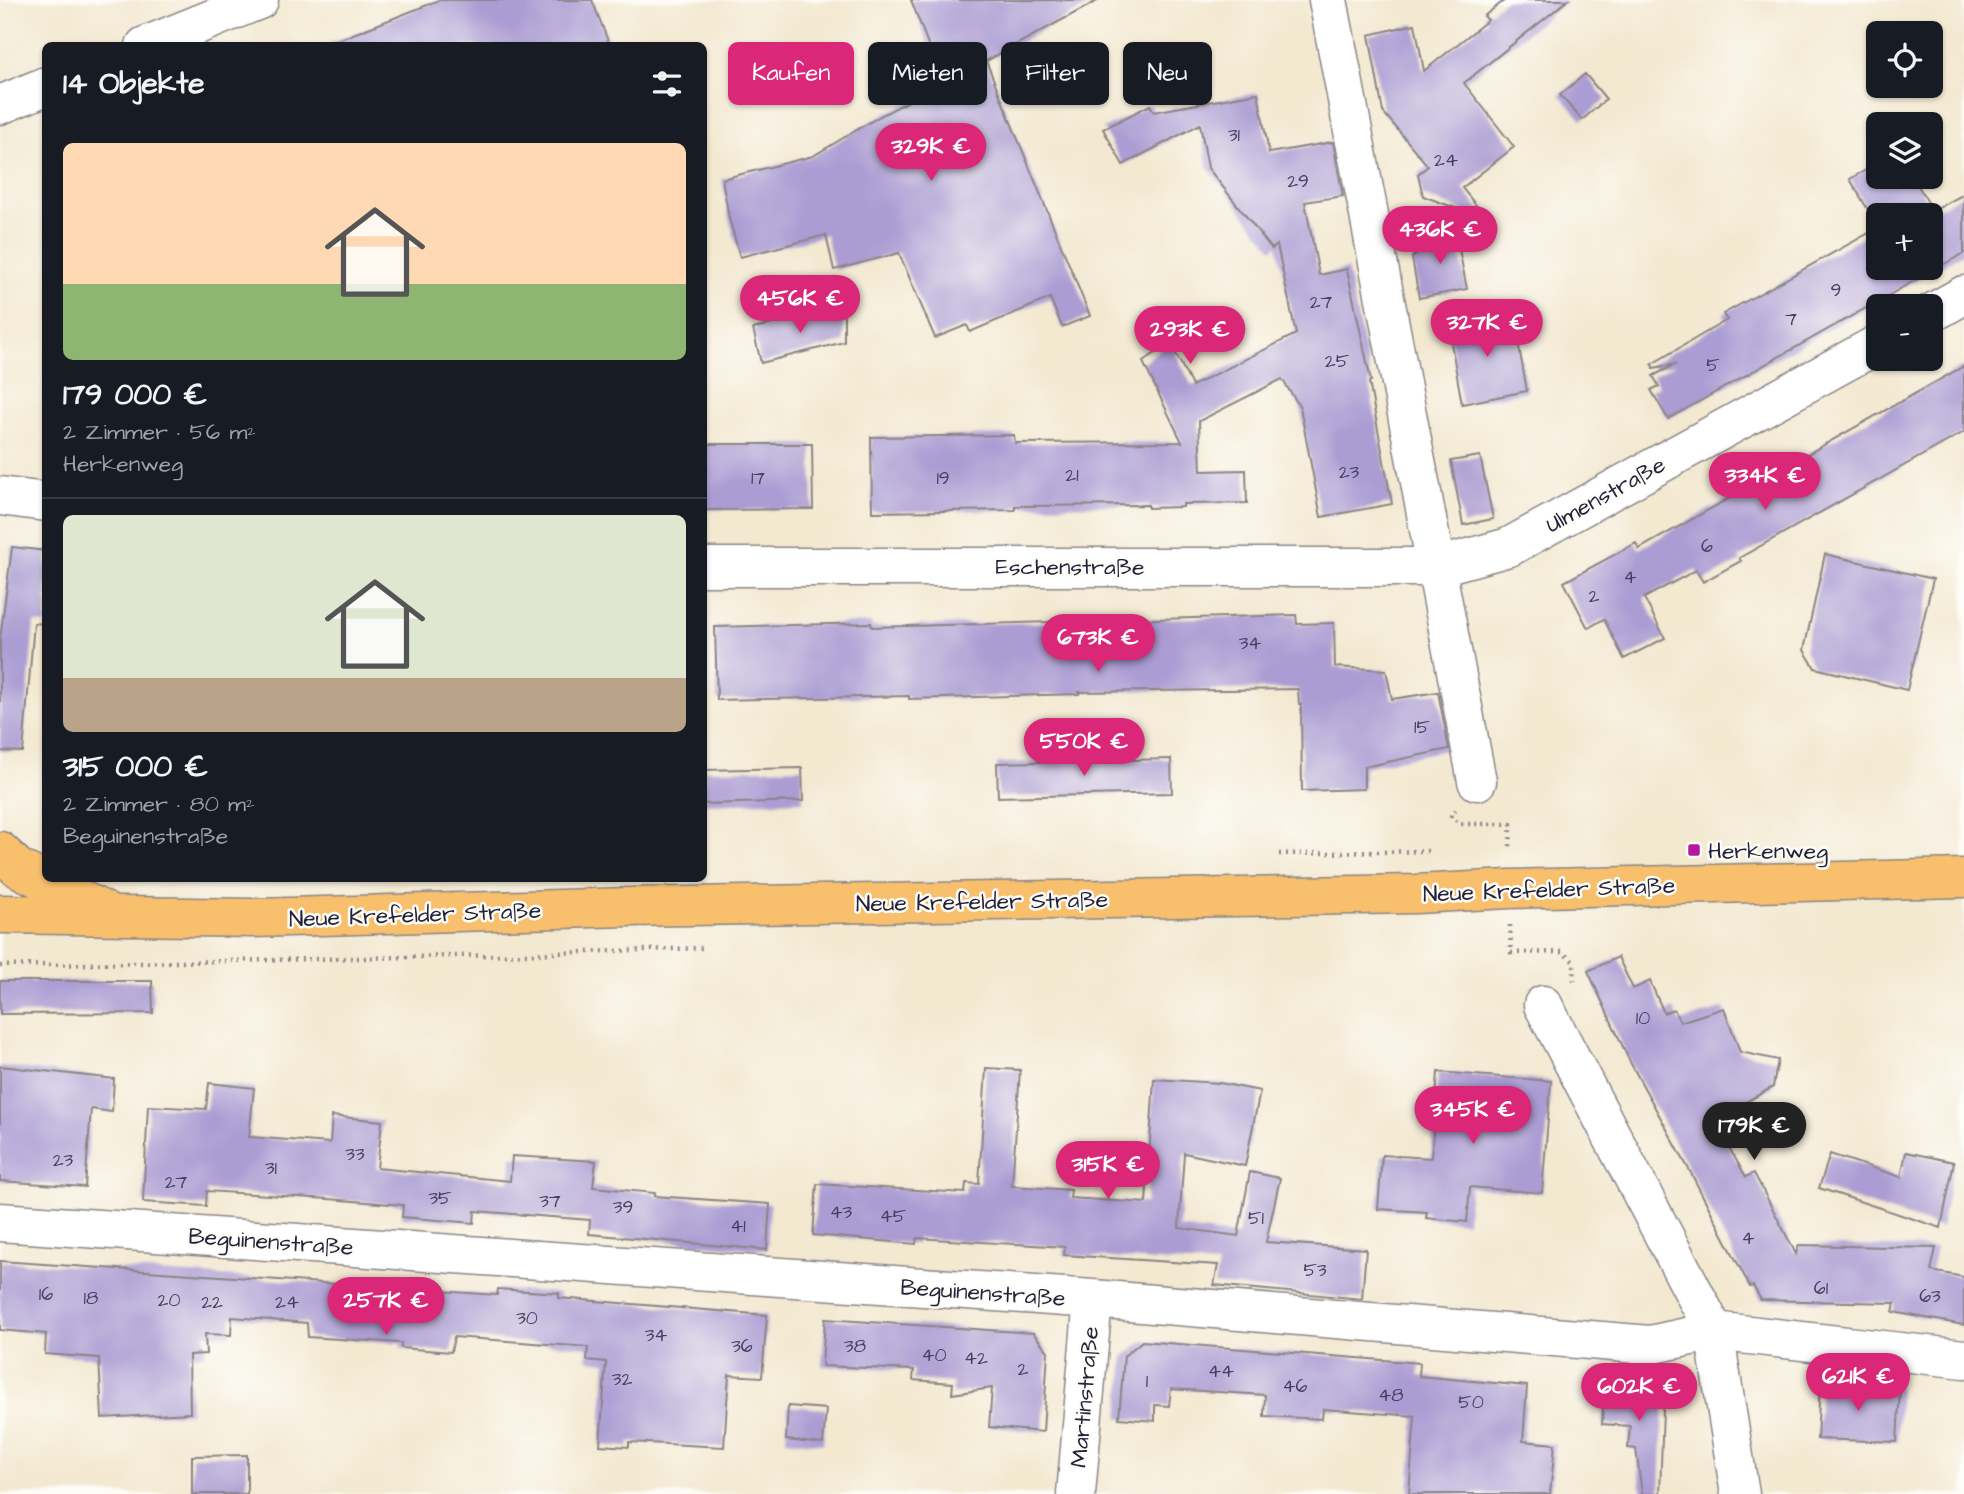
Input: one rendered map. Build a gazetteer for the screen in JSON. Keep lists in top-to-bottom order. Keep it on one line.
{"streets":{"main road":["Neue Krefelder Straße"],"street":["Ulmenstraße","Eschenstraße","Beguinenstraße","Martinstraße"]},"crossings":[["Ulmenstraße","Eschenstraße"],["Beguinenstraße","Martinstraße"]],"places":{"transit":["Herkenweg"]},"house_numbers":["31","24","29","9","27","7","25","5","23","21","17","19","6","4","2","34","15","10","33","23","31","27","35","37","39","43","45","51","41","4","53","61","16","63","18","20","22","24","30","34","36","38","40","42","2","44","32","1","46","48","50"],"page":{"map_buttons":["+","−"],"chip":["Kaufen","Mieten","Filter","Neu"],"heading":"14 Objekte","price":["329K €","436K €","456K €","327K €","293K €","334K €","673K €","550K €","345K €","179K €","315K €","257K €","621K €","602K €"],"list":[{"name":"179 000 €","note":"2 Zimmer · 56 m² · Herkenweg"},{"name":"315 000 €","note":"2 Zimmer · 80 m² · Beguinenstraße"}]}}
